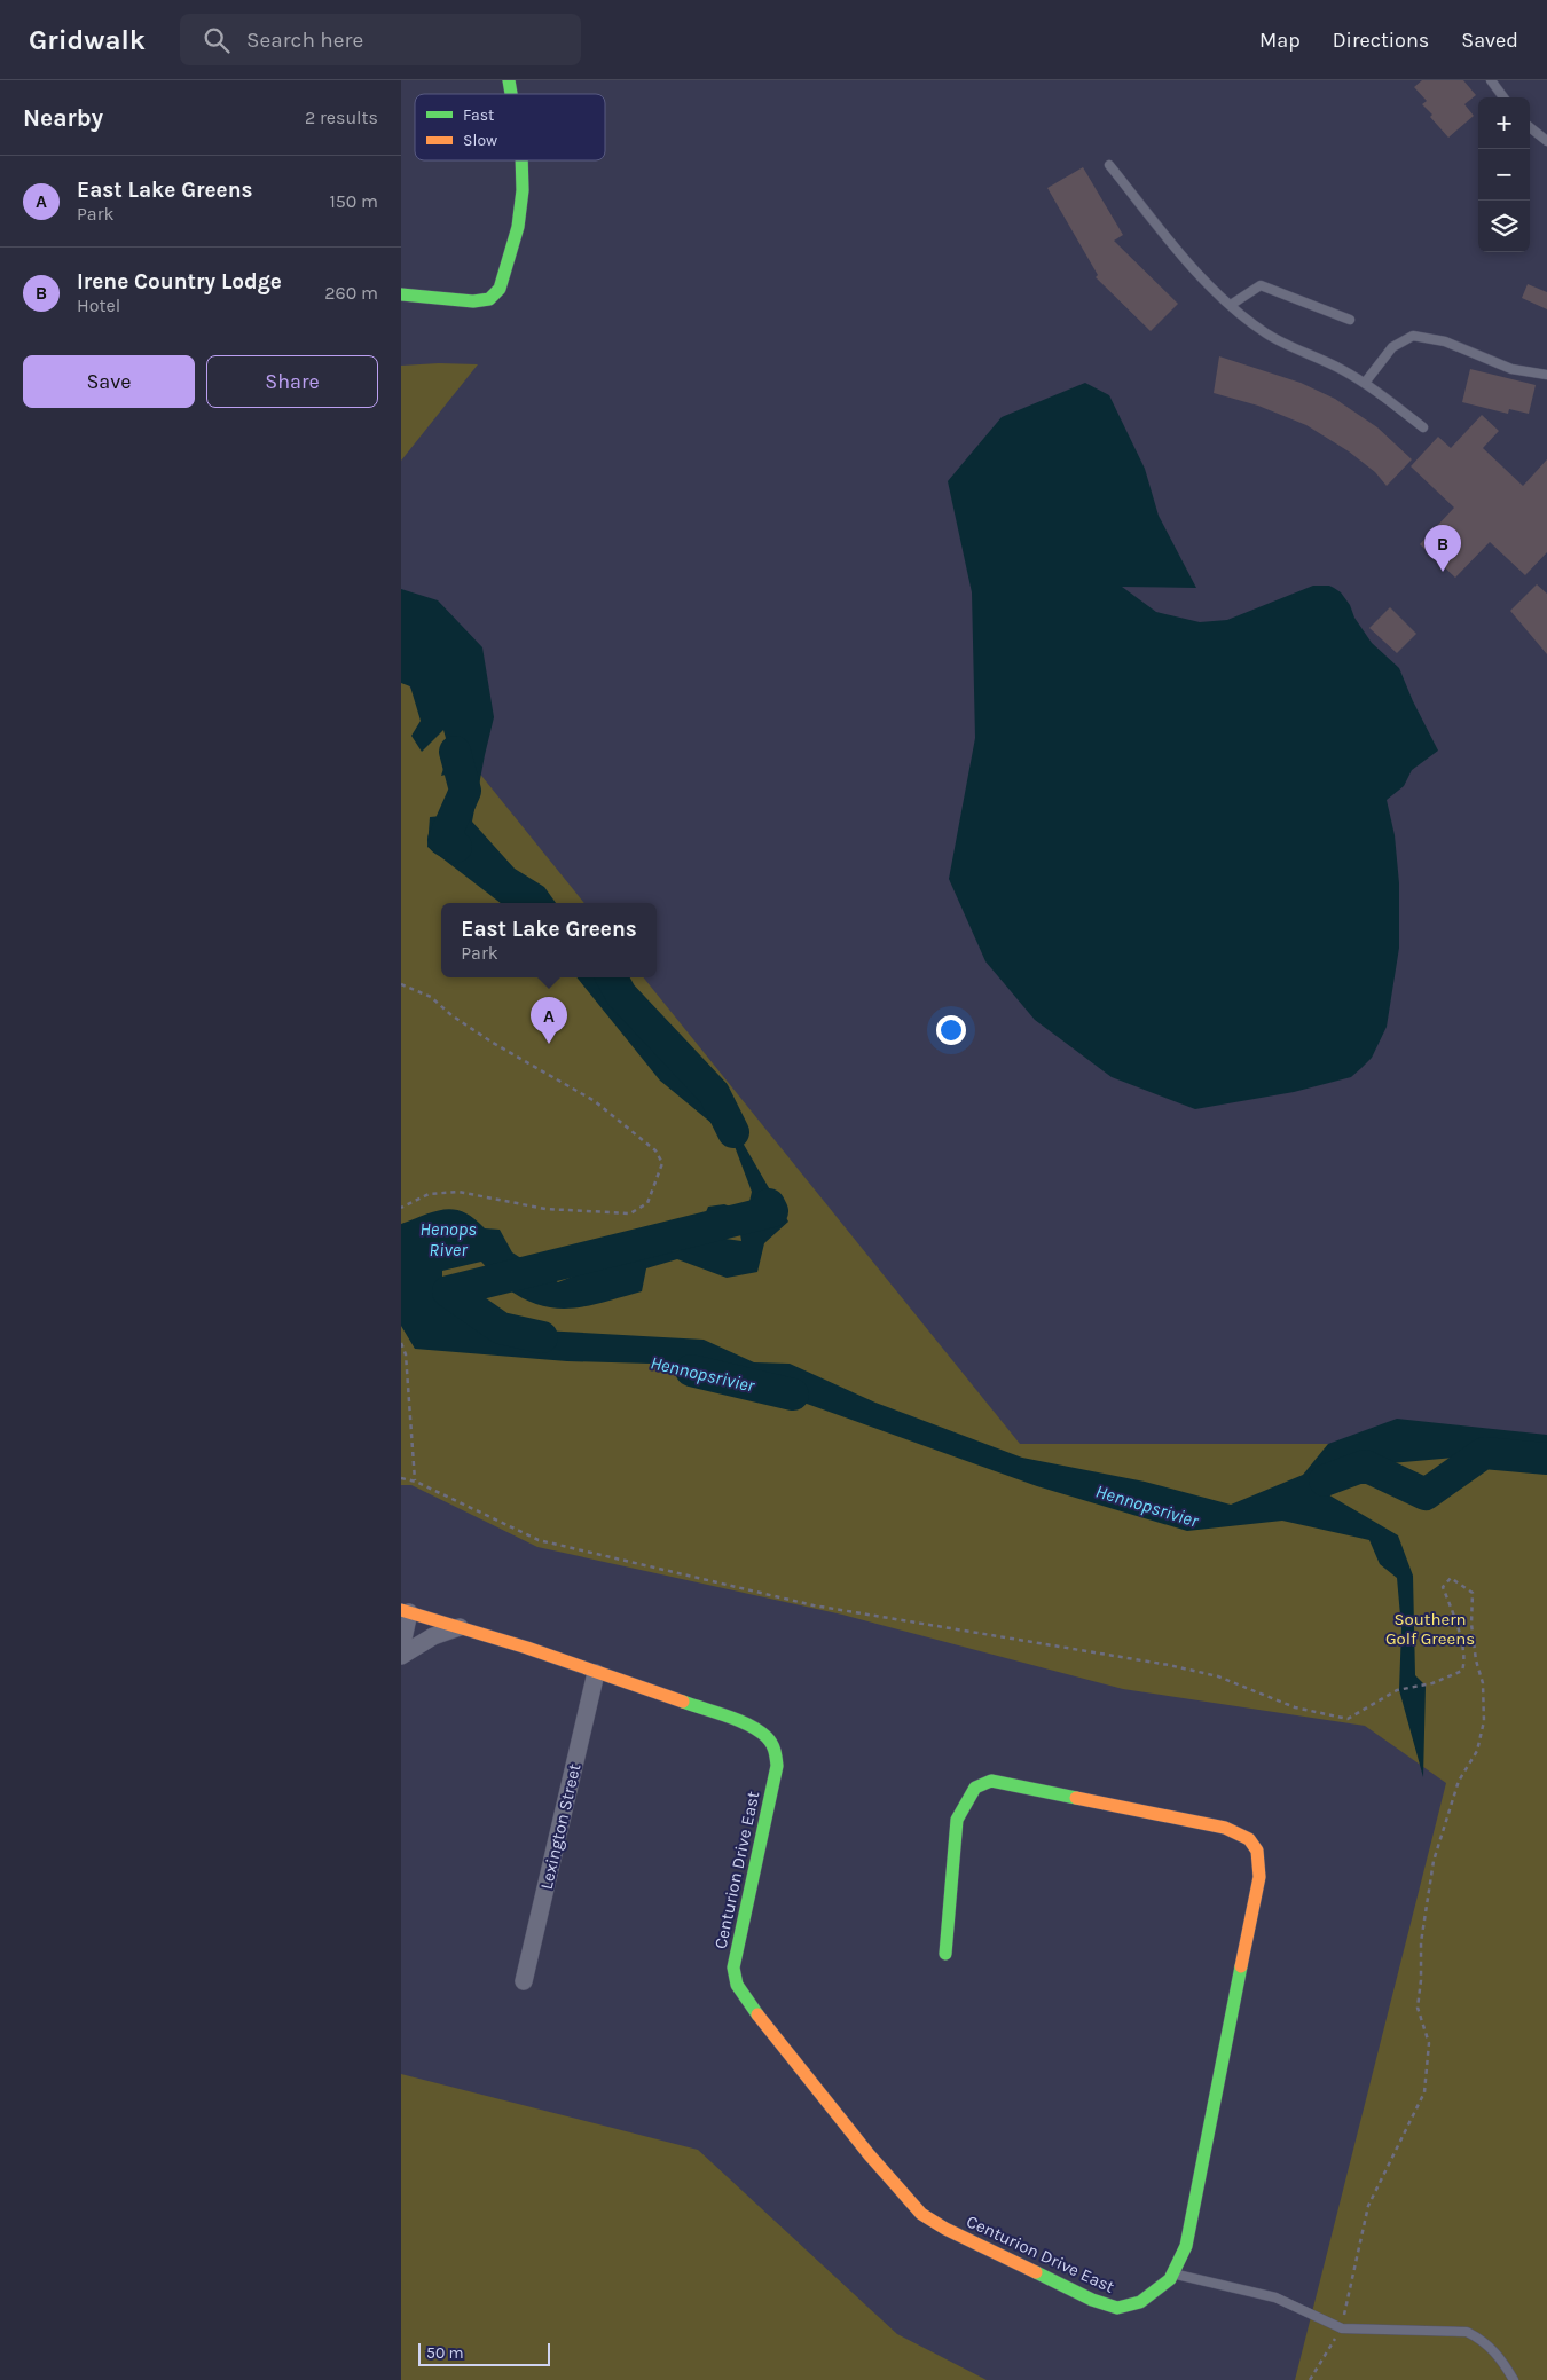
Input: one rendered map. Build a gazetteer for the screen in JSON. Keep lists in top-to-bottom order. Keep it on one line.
{"streets":{"street":["Lexington Street","Centurion Drive East"]},"crossings":[["Lexington Street","Centurion Drive East"]],"water":["Henops River","Hennopsrivier"],"parks":["Southern Golf Greens"],"legend":["Fast","Slow"],"scale_bar":"50 m","page":{"header":"Gridwalk","search":"Search here","nav":["Map","Directions","Saved"],"heading":["Nearby","2 results"],"map_buttons":["+","−"],"list":[{"mark":"A","name":"East Lake Greens","note":"Park","value":"150 m"},{"mark":"B","name":"Irene Country Lodge","note":"Hotel","value":"260 m"}],"buttons":["Save","Share"],"pins":["B","A"],"popup":["East Lake Greens","Park"],"scale":"50 m"}}
